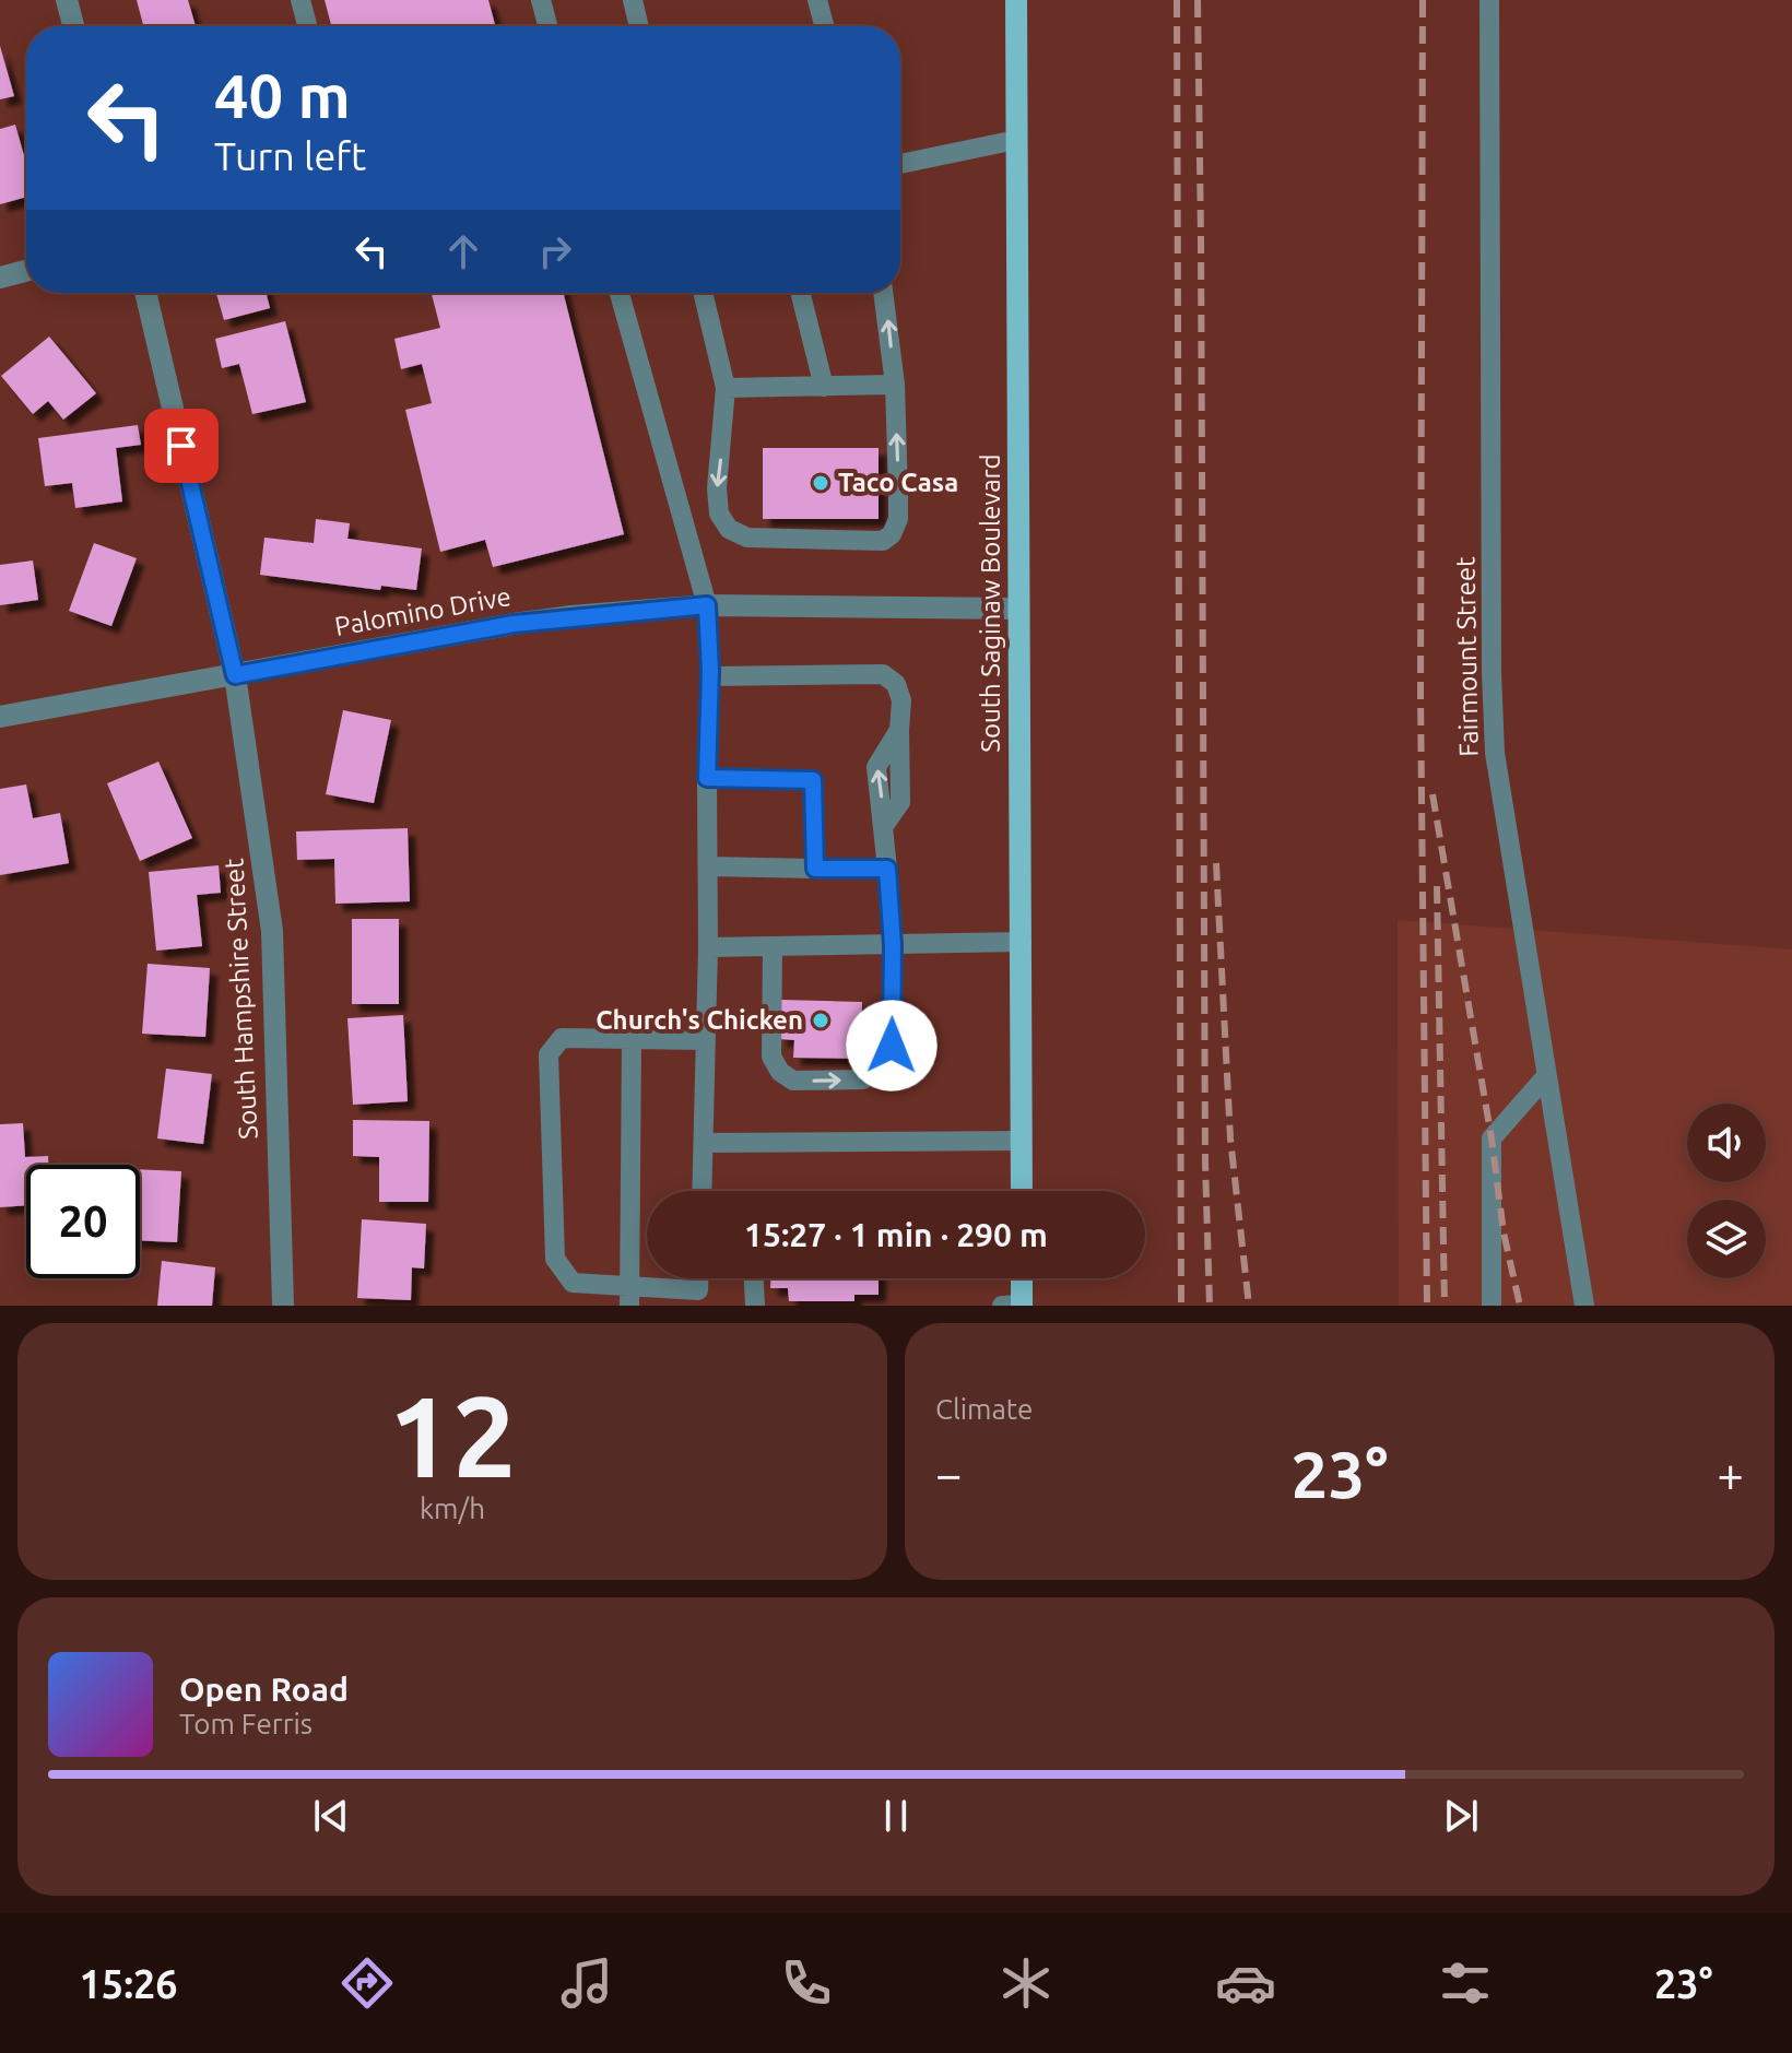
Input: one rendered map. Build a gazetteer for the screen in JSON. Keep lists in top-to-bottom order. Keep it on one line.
{"streets":{"main road":["South Saginaw Boulevard"],"street":["Palomino Drive","South Hampshire Street"],"lane":["Fairmount Street"]},"crossings":[["South Saginaw Boulevard","Palomino Drive"],["Palomino Drive","South Hampshire Street"]],"places":["Taco Casa","Church's Chicken"],"page":{"turn":["40 m","Turn left"],"limit":"20","trip":"15:27 · 1 min · 290 m","tile":[["12","km/h"],"Climate"],"heat":["−","23°","+"],"song":["Open Road","Tom Ferris"],"tabs":["15:26","23°"]}}
